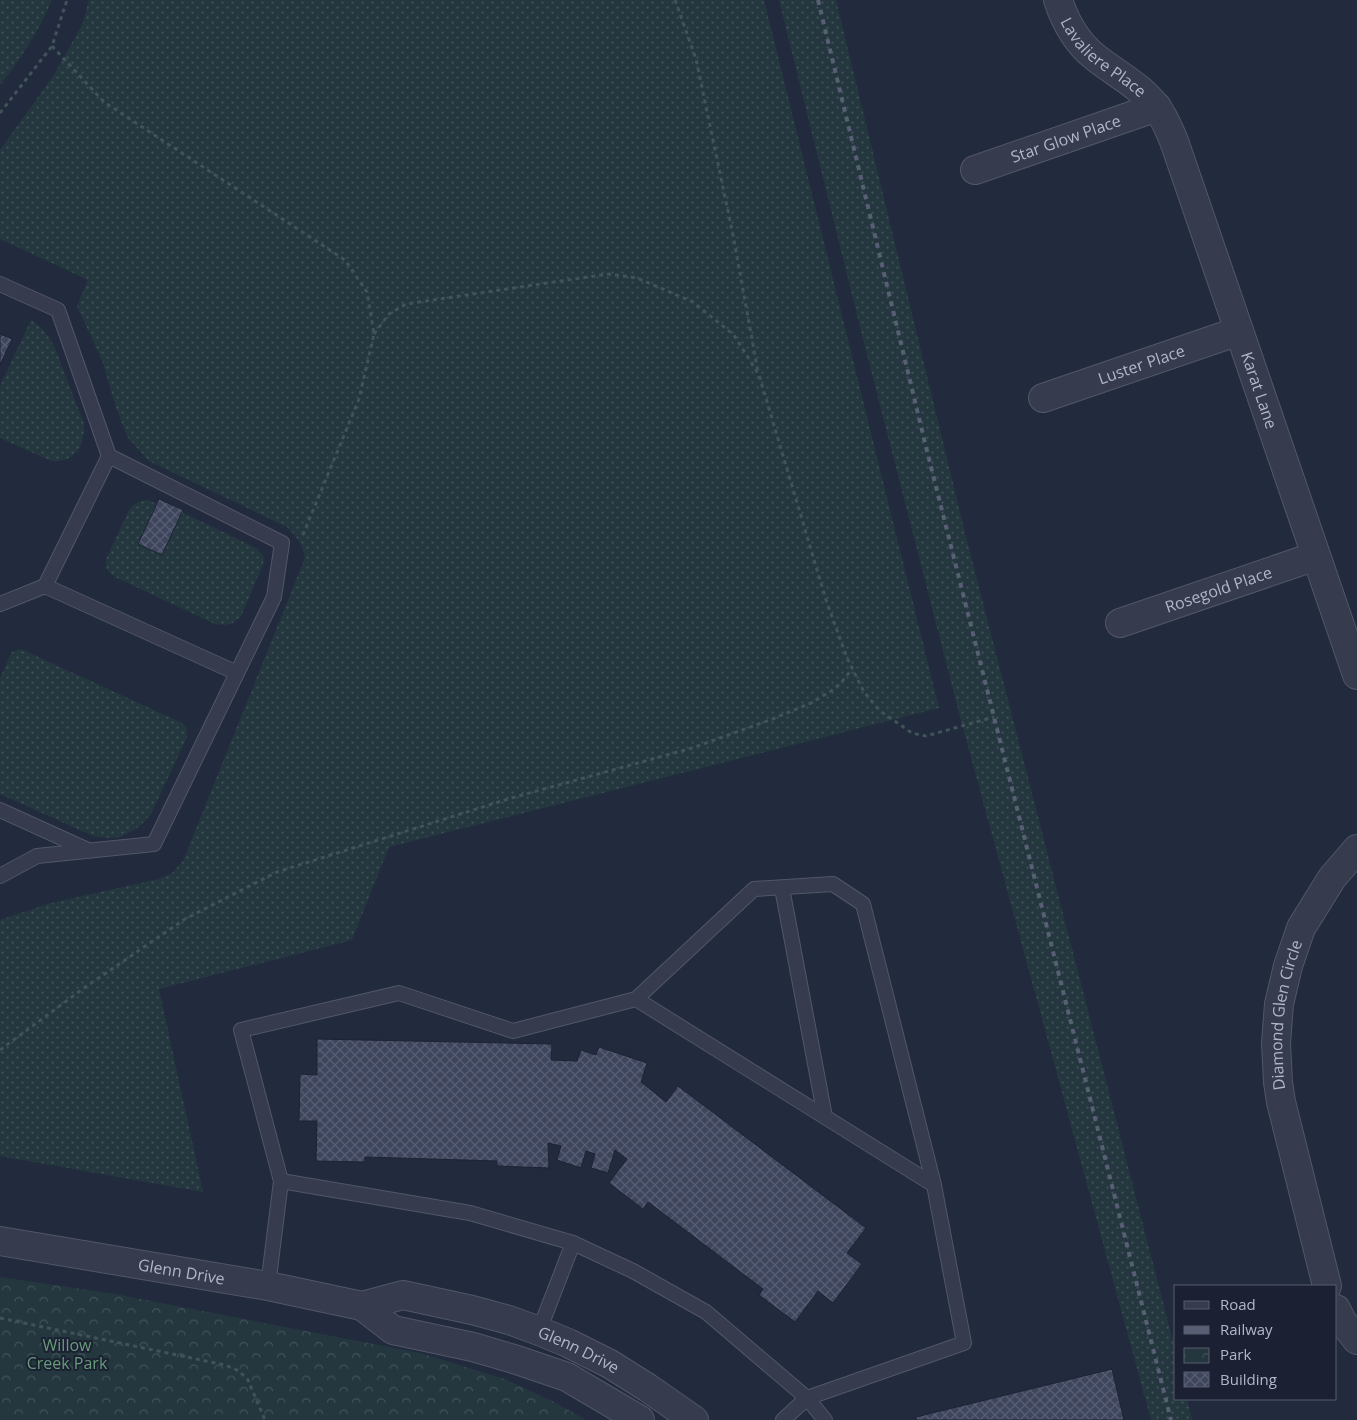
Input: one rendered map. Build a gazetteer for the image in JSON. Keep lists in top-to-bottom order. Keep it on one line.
{"streets":{"street":["Lavaliere Place","Star Glow Place","Luster Place","Karat Lane","Rosegold Place","Diamond Glen Circle","Glenn Drive"]},"crossings":[["Lavaliere Place","Star Glow Place"],["Lavaliere Place","Karat Lane"],["Star Glow Place","Karat Lane"],["Luster Place","Karat Lane"],["Karat Lane","Rosegold Place"]],"parks":["Willow Creek Park"],"legend":["Road","Railway","Park","Building"]}
